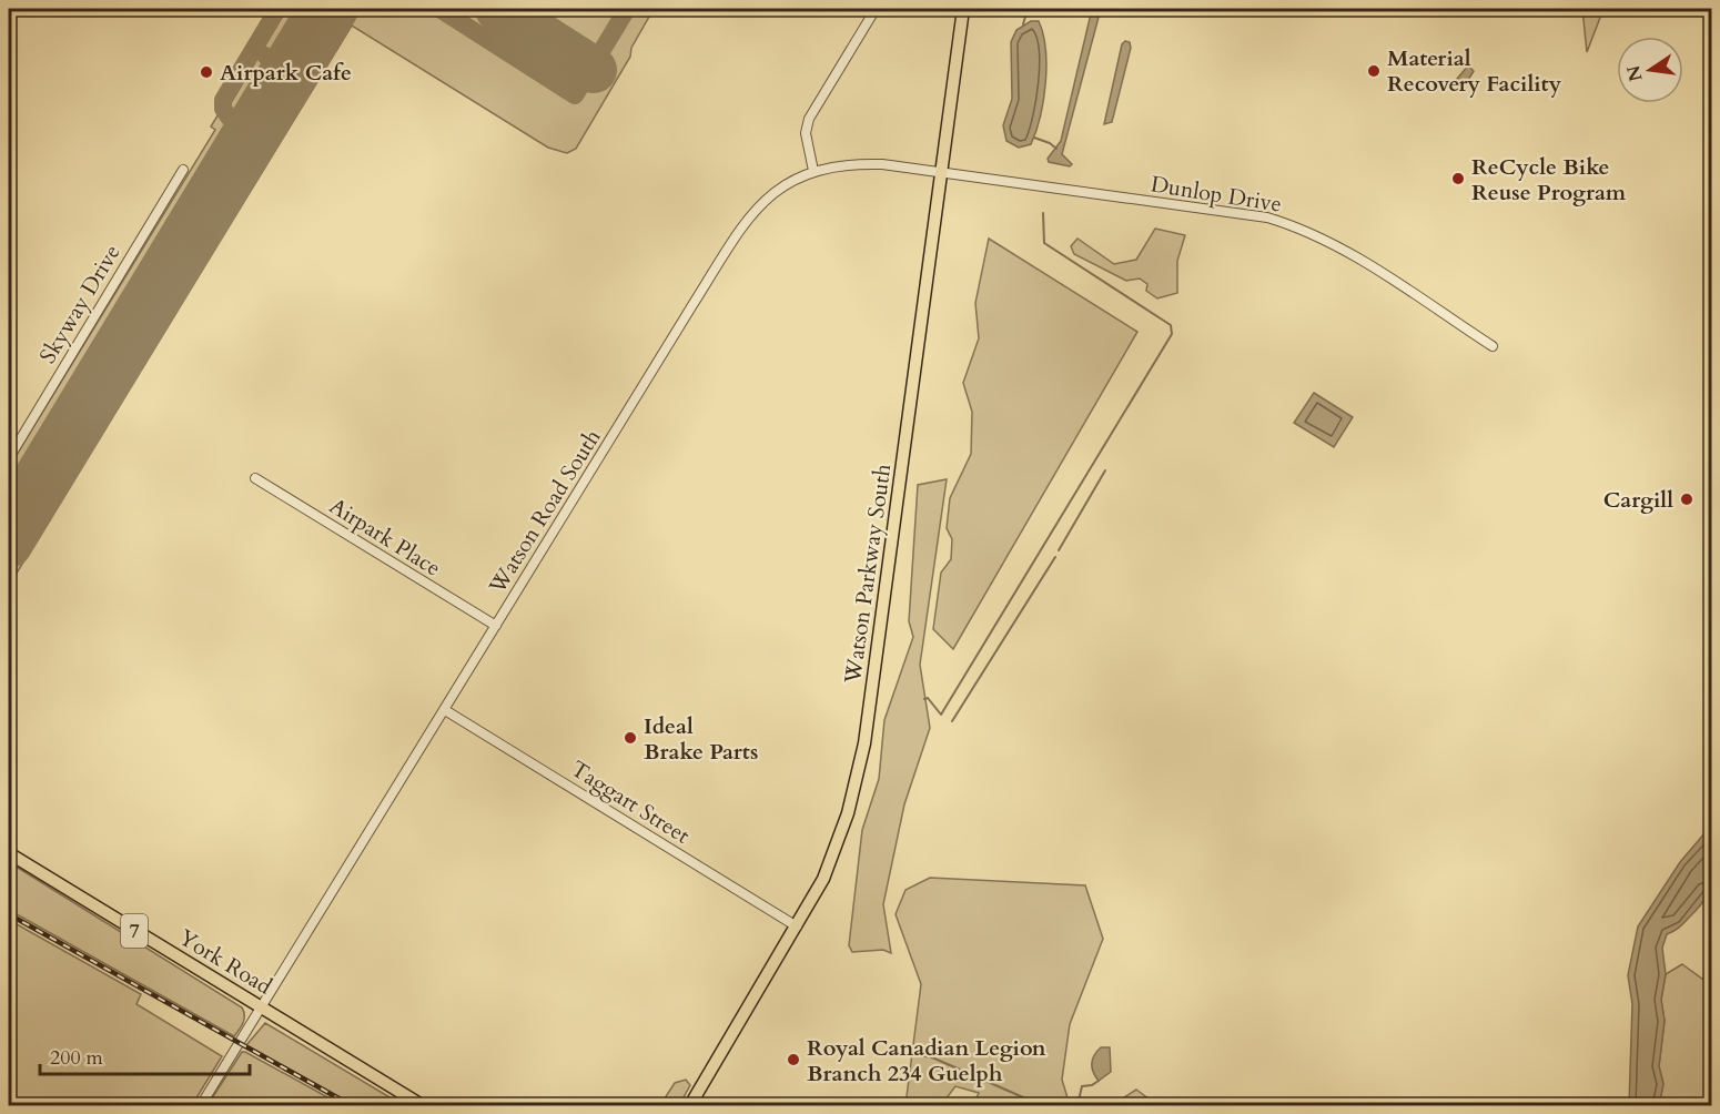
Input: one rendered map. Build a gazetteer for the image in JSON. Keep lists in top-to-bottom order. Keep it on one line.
{"streets":{"main road":["Watson Parkway South","7","York Road"],"street":["Dunlop Drive","Skyway Drive","Watson Road South","Airpark Place","Taggart Street"]},"crossings":[["Dunlop Drive","Watson Road South"],["Dunlop Drive","Watson Parkway South"],["Watson Road South","Airpark Place"],["Watson Road South","Watson Parkway South"],["Watson Road South","Taggart Street"],["Watson Road South","York Road"],["Watson Parkway South","Taggart Street"]],"places":["Material Recovery Facility","Airpark Cafe","ReCycle Bike Reuse Program","Cargill","Ideal Brake Parts","Royal Canadian Legion Branch 234 Guelph"],"scale_bar":"200 m","north":"left"}
